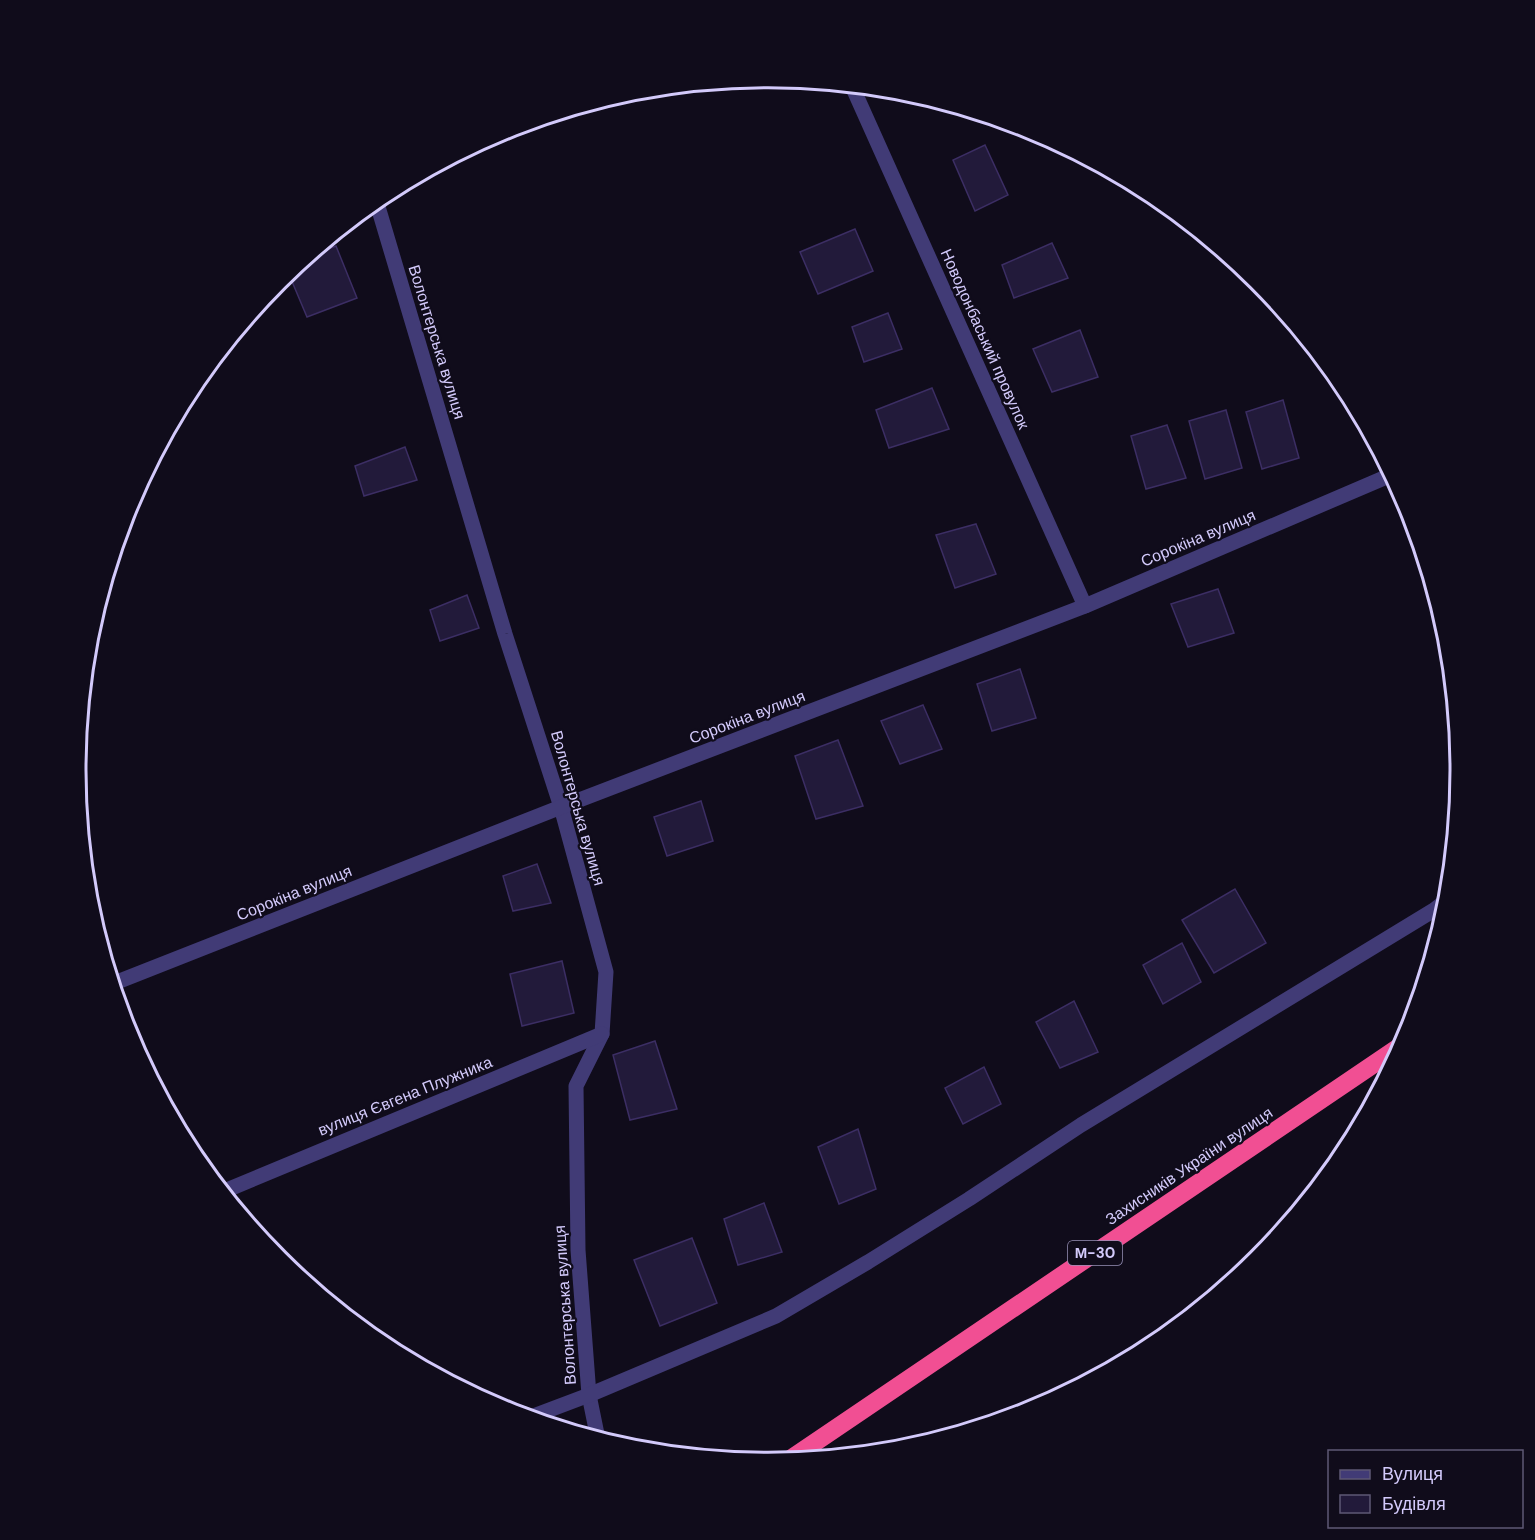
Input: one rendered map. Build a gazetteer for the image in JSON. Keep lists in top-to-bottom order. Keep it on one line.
{"streets":{"highway":["Захисників України вулиця","М-30"],"street":["Новодонбаський провулок","Волонтерська вулиця","Сорокіна вулиця","вулиця Євгена Плужника"]},"crossings":[["Новодонбаський провулок","Сорокіна вулиця"],["Волонтерська вулиця","Сорокіна вулиця"],["Волонтерська вулиця","вулиця Євгена Плужника"]],"legend":["Вулиця","Будівля"]}
